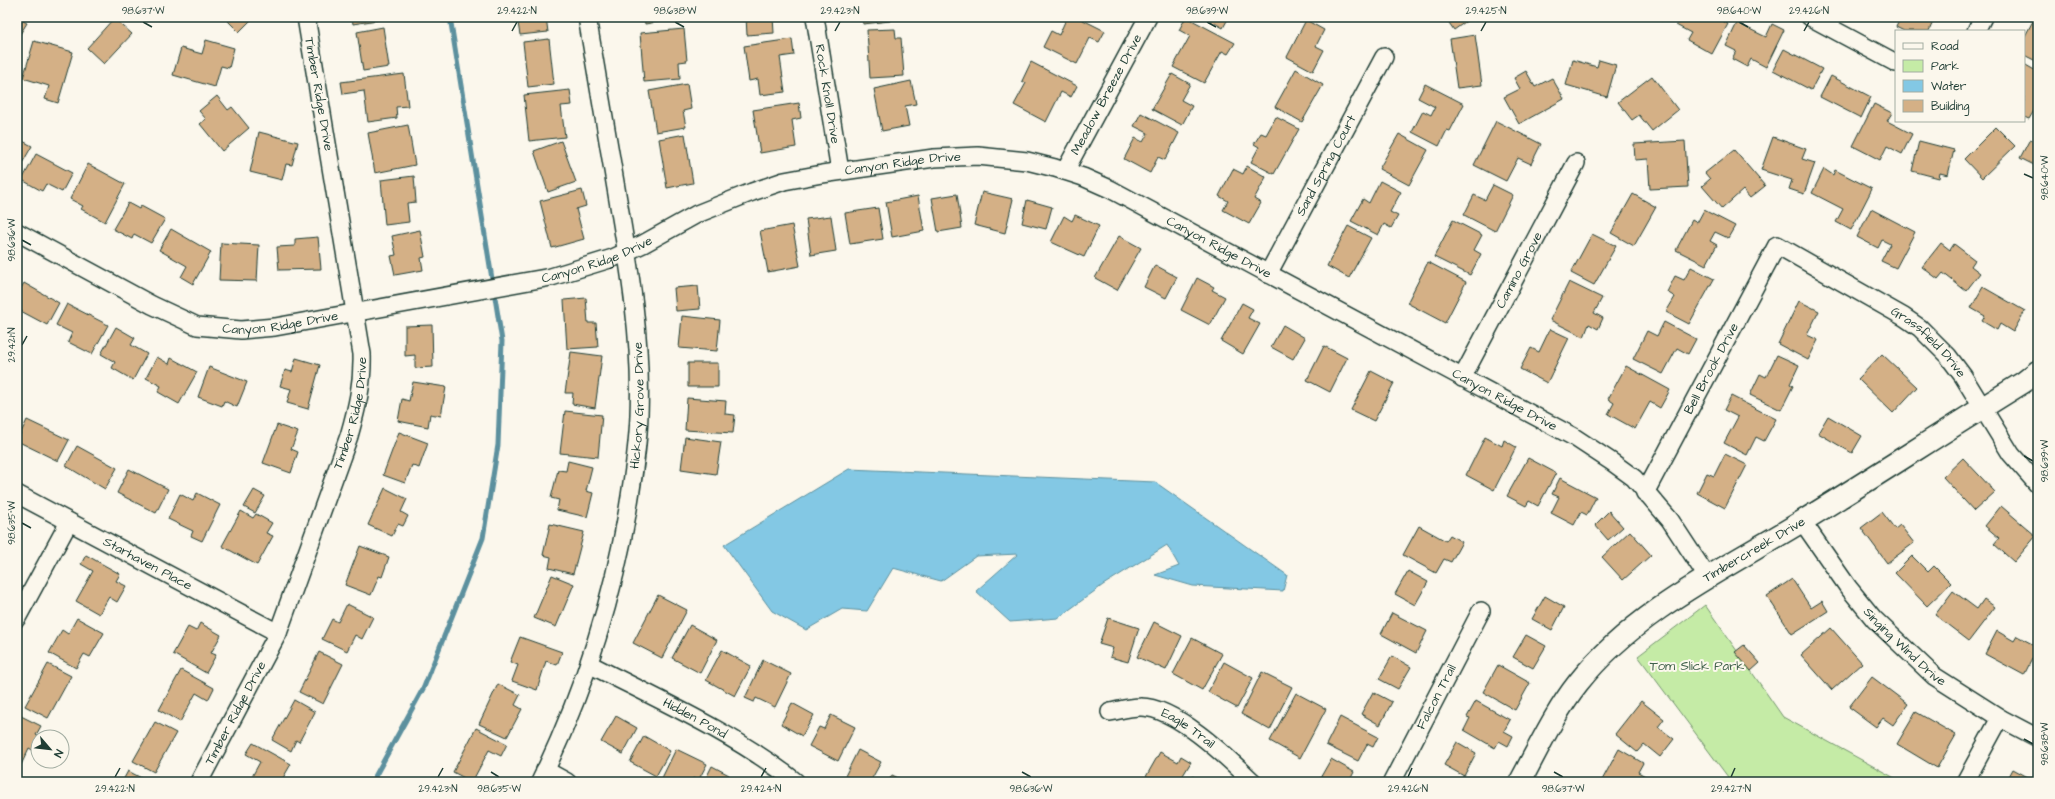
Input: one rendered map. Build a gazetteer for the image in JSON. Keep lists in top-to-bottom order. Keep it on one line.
{"streets":{"street":["Timber Ridge Drive","Rock Knoll Drive","Meadow Breeze Drive","Canyon Ridge Drive","Sand Spring Court","Camino Grove","Grassfield Drive","Bell Brook Drive","Hickory Grove Drive","Timbercreek Drive","Starhaven Place","Singing Wind Drive","Falcon Trail","Hidden Pond","Eagle Trail"]},"crossings":[["Timber Ridge Drive","Canyon Ridge Drive"],["Timber Ridge Drive","Starhaven Place"],["Rock Knoll Drive","Canyon Ridge Drive"],["Meadow Breeze Drive","Canyon Ridge Drive"],["Canyon Ridge Drive","Sand Spring Court"],["Canyon Ridge Drive","Camino Grove"],["Canyon Ridge Drive","Bell Brook Drive"],["Canyon Ridge Drive","Hickory Grove Drive"],["Canyon Ridge Drive","Timbercreek Drive"],["Grassfield Drive","Bell Brook Drive"],["Grassfield Drive","Timbercreek Drive"],["Hickory Grove Drive","Hidden Pond"],["Timbercreek Drive","Singing Wind Drive"]],"parks":["Tom Slick Park"],"legend":["Road","Park","Water","Building"],"north":"bottom right","coordinates":["98.637°W","29.422°N","98.638°W","29.423°N","98.639°W","29.425°N","98.640°W","29.426°N","98.636°W","29.421°N","98.635°W","29.424°N","29.427°N"]}
